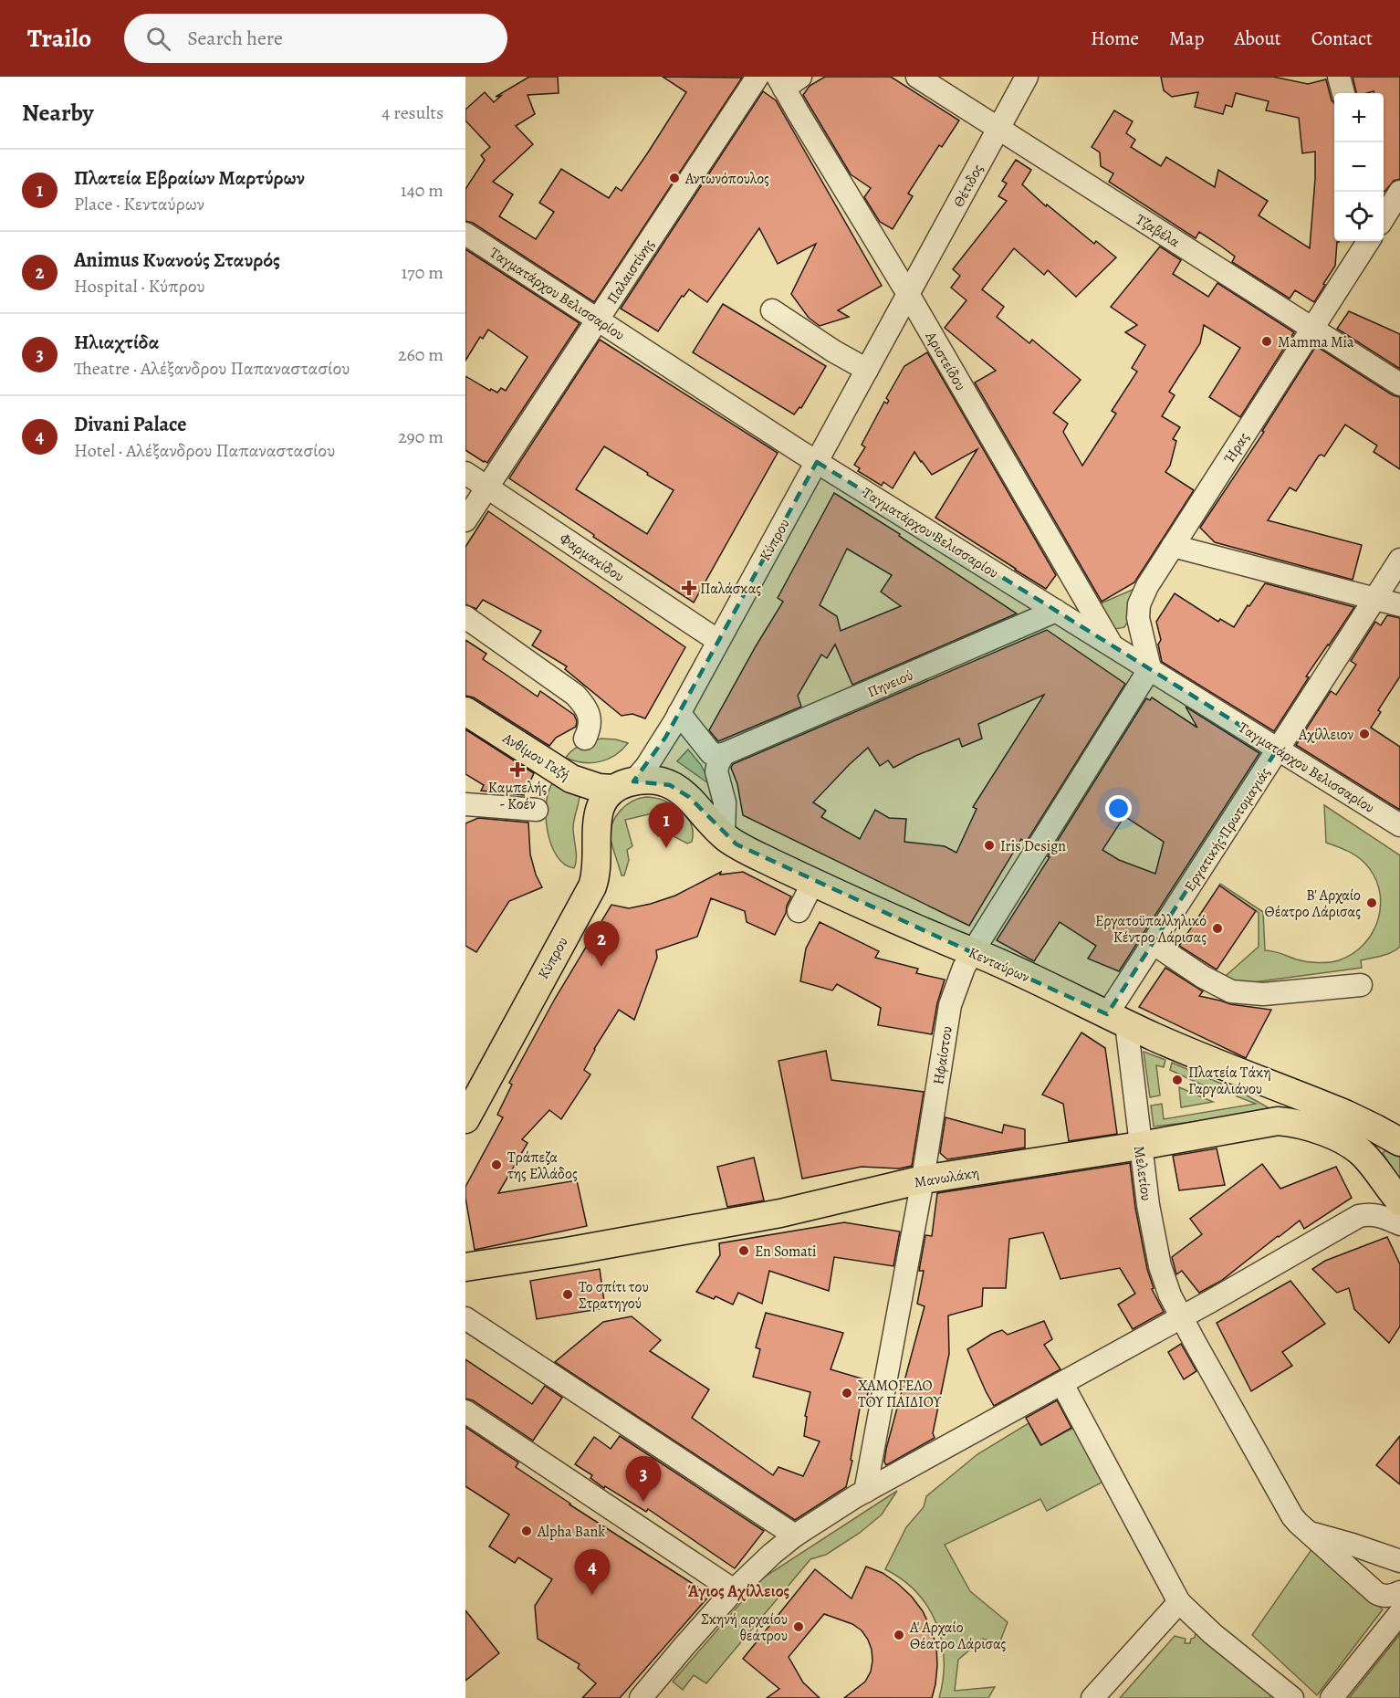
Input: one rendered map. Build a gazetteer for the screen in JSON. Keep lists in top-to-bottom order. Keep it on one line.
{"streets":{"main road":["Κύπρου","Ανθίμου Γαζή","Κενταύρων","Μανωλάκη"],"street":["Θέτιδος","Τζαβέλα","Παλαιστίνης","Ταγματάρχου Βελισσαρίου","Αριστείδου","Ήρας","Φαρμακίδου","Πηνειού","Εργατικής Πρωτομαγιάς","Ηφαίστου","Μελετίου"]},"crossings":[["Θέτιδος","Τζαβέλα"],["Θέτιδος","Αριστείδου"],["Θέτιδος","Κύπρου"],["Τζαβέλα","Ήρας"],["Παλαιστίνης","Ταγματάρχου Βελισσαρίου"],["Παλαιστίνης","Φαρμακίδου"],["Ταγματάρχου Βελισσαρίου","Αριστείδου"],["Ταγματάρχου Βελισσαρίου","Ήρας"],["Ταγματάρχου Βελισσαρίου","Κύπρου"],["Ταγματάρχου Βελισσαρίου","Πηνειού"],["Ταγματάρχου Βελισσαρίου","Εργατικής Πρωτομαγιάς"],["Ταγματάρχου Βελισσαρίου","Ηφαίστου"],["Αριστείδου","Κύπρου"],["Ήρας","Ηφαίστου"],["Κύπρου","Φαρμακίδου"],["Κύπρου","Ανθίμου Γαζή"],["Κύπρου","Κενταύρων"],["Ανθίμου Γαζή","Κενταύρων"],["Εργατικής Πρωτομαγιάς","Κενταύρων"],["Εργατικής Πρωτομαγιάς","Μελετίου"],["Κενταύρων","Ηφαίστου"],["Κενταύρων","Μελετίου"],["Ηφαίστου","Μανωλάκη"],["Μελετίου","Μανωλάκη"]],"districts":["Άγιος Αχίλλειος"],"places":{"other":["Αντωνόπουλος","Mamma Mia","Αχίλλειον","Iris Design","Β' Αρχαίο Θέατρο Λάρισας","Εργατοϋπαλληλικό Κέντρο Λάρισας","Πλατεία Τάκη Γαργαλιάνου","Τράπεζα της Ελλάδος","En Somati","Το σπίτι του Στρατηγού","ΧΑΜΟΓΕΛΟ ΤΟΥ ΠΑΙΔΙΟΥ","Alpha Bank","Σκηνή αρχαίου θεάτρου","Α' Αρχαίο Θέατρο Λάρισας"],"health":["Παλάσκας","Καμπελής - Κοέν"]},"page":{"header":"Trailo","search":"Search here","nav":["Home","Map","About","Contact"],"heading":["Nearby","4 results"],"map_buttons":["+","−"],"list":[{"mark":"1","name":"Πλατεία Εβραίων Μαρτύρων","note":"Place · Κενταύρων","value":"140 m"},{"mark":"2","name":"Animus Κυανούς Σταυρός","note":"Hospital · Κύπρου","value":"170 m"},{"mark":"3","name":"Ηλιαχτίδα","note":"Theatre · Αλέξανδρου Παπαναστασίου","value":"260 m"},{"mark":"4","name":"Divani Palace","note":"Hotel · Αλέξανδρου Παπαναστασίου","value":"290 m"}],"pins":["1","2","3","4"]}}
